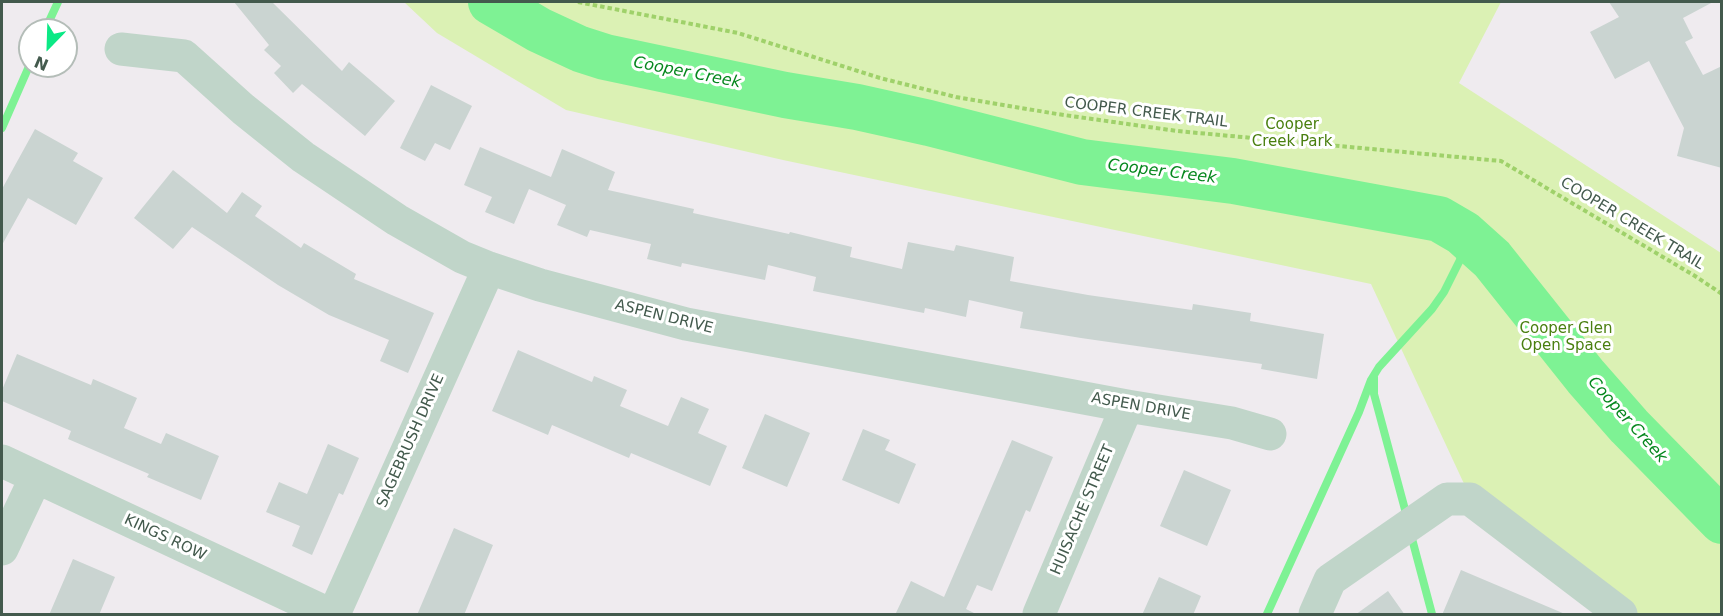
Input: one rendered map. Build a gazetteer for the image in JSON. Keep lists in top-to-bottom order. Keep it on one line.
{"streets":{"street":["ASPEN DRIVE","SAGEBRUSH DRIVE","HUISACHE STREET","KINGS ROW"],"path":["COOPER CREEK TRAIL"]},"crossings":[["ASPEN DRIVE","SAGEBRUSH DRIVE"],["ASPEN DRIVE","HUISACHE STREET"]],"water":["Cooper Creek"],"parks":["Cooper Creek Park","Cooper Glen Open Space"],"north":"bottom left"}
